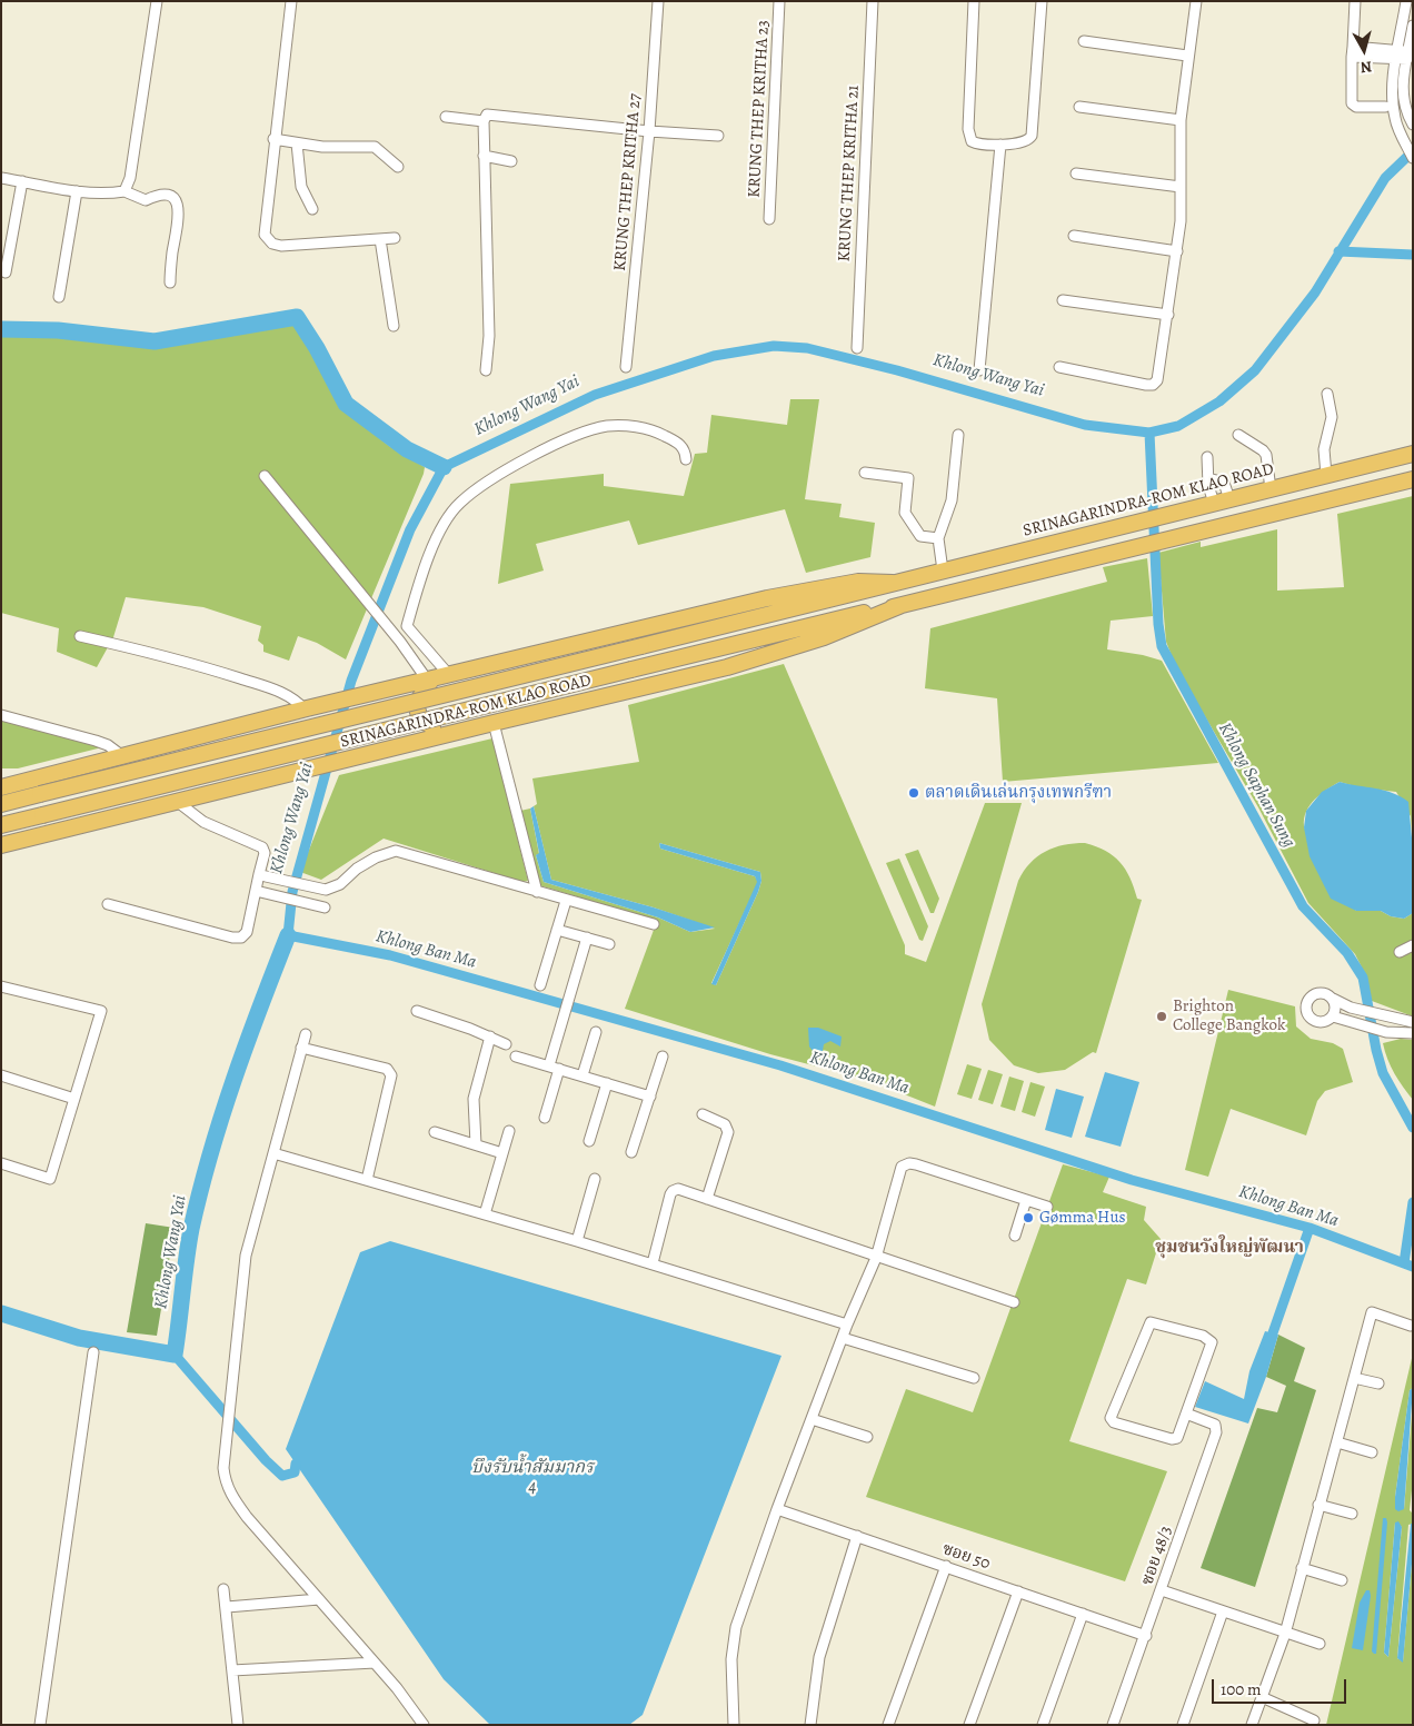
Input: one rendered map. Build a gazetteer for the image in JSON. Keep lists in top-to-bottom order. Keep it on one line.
{"streets":{"main road":["SRINAGARINDRA-ROM KLAO ROAD"],"street":["KRUNG THEP KRITHA 23","KRUNG THEP KRITHA 21","KRUNG THEP KRITHA 27","ซอย 48/3","ซอย 50"]},"crossings":[["ซอย 48/3","ซอย 50"]],"districts":["ชุมชนวังใหญ่พัฒนา"],"water":["Khlong Wang Yai","Khlong Saphan Sung","Khlong Ban Ma","บึงรับน้ำสัมมากร 4"],"places":["ตลาดเดินเล่นกรุงเทพกรีฑา","Brighton College Bangkok","Gømma Hus"],"scale_bar":"100 m","north":"bottom"}
